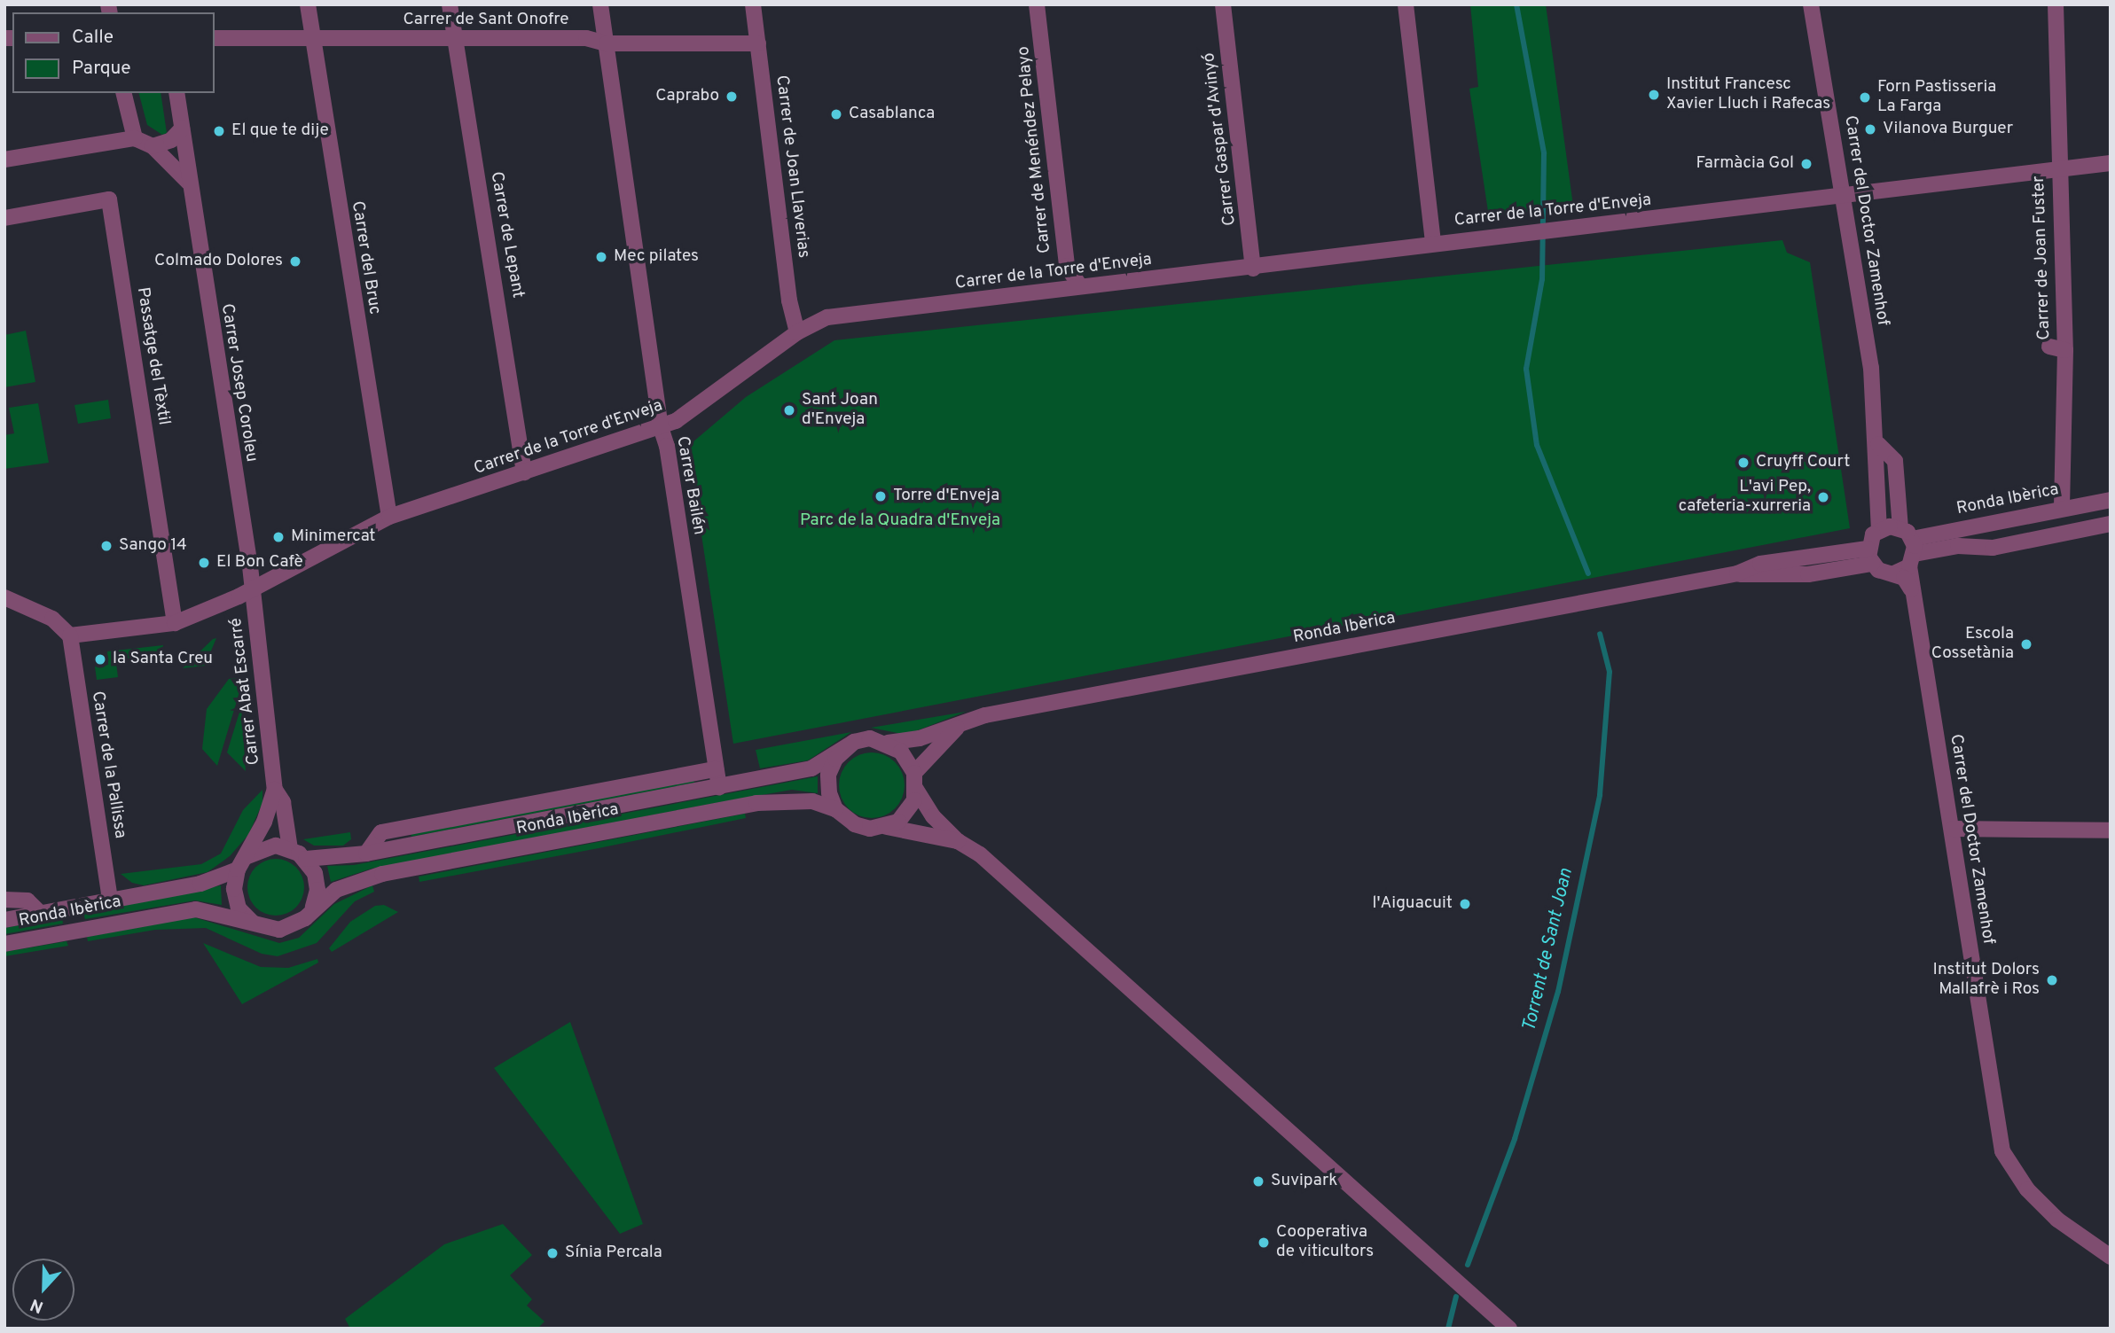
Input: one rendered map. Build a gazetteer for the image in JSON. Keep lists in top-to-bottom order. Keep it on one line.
{"streets":{"street":["Carrer de Sant Onofre","Carrer Gaspar d'Avinyó","Carrer de Menéndez Pelayo","Carrer de Joan Llaverias","Carrer de la Torre d'Enveja","Carrer del Doctor Zamenhof","Carrer de Lepant","Carrer del Bruc","Carrer de Joan Fuster","Passatge del Tèxtil","Carrer Josep Coroleu","Carrer Bailén","Ronda Ibèrica","Carrer Abat Escarré","Carrer de la Pallissa"]},"crossings":[["Carrer de Sant Onofre","Carrer de Joan Llaverias"],["Carrer de Sant Onofre","Carrer de Lepant"],["Carrer de Sant Onofre","Carrer del Bruc"],["Carrer de Sant Onofre","Carrer Bailén"],["Carrer Gaspar d'Avinyó","Carrer de la Torre d'Enveja"],["Carrer de Menéndez Pelayo","Carrer de la Torre d'Enveja"],["Carrer de Joan Llaverias","Carrer de la Torre d'Enveja"],["Carrer de la Torre d'Enveja","Carrer del Doctor Zamenhof"],["Carrer de la Torre d'Enveja","Carrer de Lepant"],["Carrer de la Torre d'Enveja","Carrer del Bruc"],["Carrer de la Torre d'Enveja","Carrer de Joan Fuster"],["Carrer de la Torre d'Enveja","Passatge del Tèxtil"],["Carrer de la Torre d'Enveja","Carrer Josep Coroleu"],["Carrer de la Torre d'Enveja","Carrer Bailén"],["Carrer de la Torre d'Enveja","Carrer Abat Escarré"],["Carrer de la Torre d'Enveja","Carrer de la Pallissa"],["Carrer del Doctor Zamenhof","Ronda Ibèrica"],["Carrer de Joan Fuster","Ronda Ibèrica"],["Carrer Josep Coroleu","Carrer Abat Escarré"],["Carrer Bailén","Ronda Ibèrica"],["Ronda Ibèrica","Carrer de la Pallissa"]],"water":["Torrent de Sant Joan"],"parks":["Parc de la Quadra d'Enveja"],"places":["Institut Francesc Xavier Lluch i Rafecas","Caprabo","Forn Pastisseria La Farga","Casablanca","Vilanova Burguer","El que te dije","Farmàcia Gol","Mec pilates","Colmado Dolores","Sant Joan d'Enveja","Cruyff Court","Torre d'Enveja","L'avi Pep, cafeteria-xurreria","Minimercat","Sango 14","El Bon Cafè","Escola Cossetània","la Santa Creu","l'Aiguacuit","Institut Dolors Mallafrè i Ros","Suvipark","Cooperativa de viticultors","Sínia Percala"],"legend":["Calle","Parque"],"north":"bottom"}
